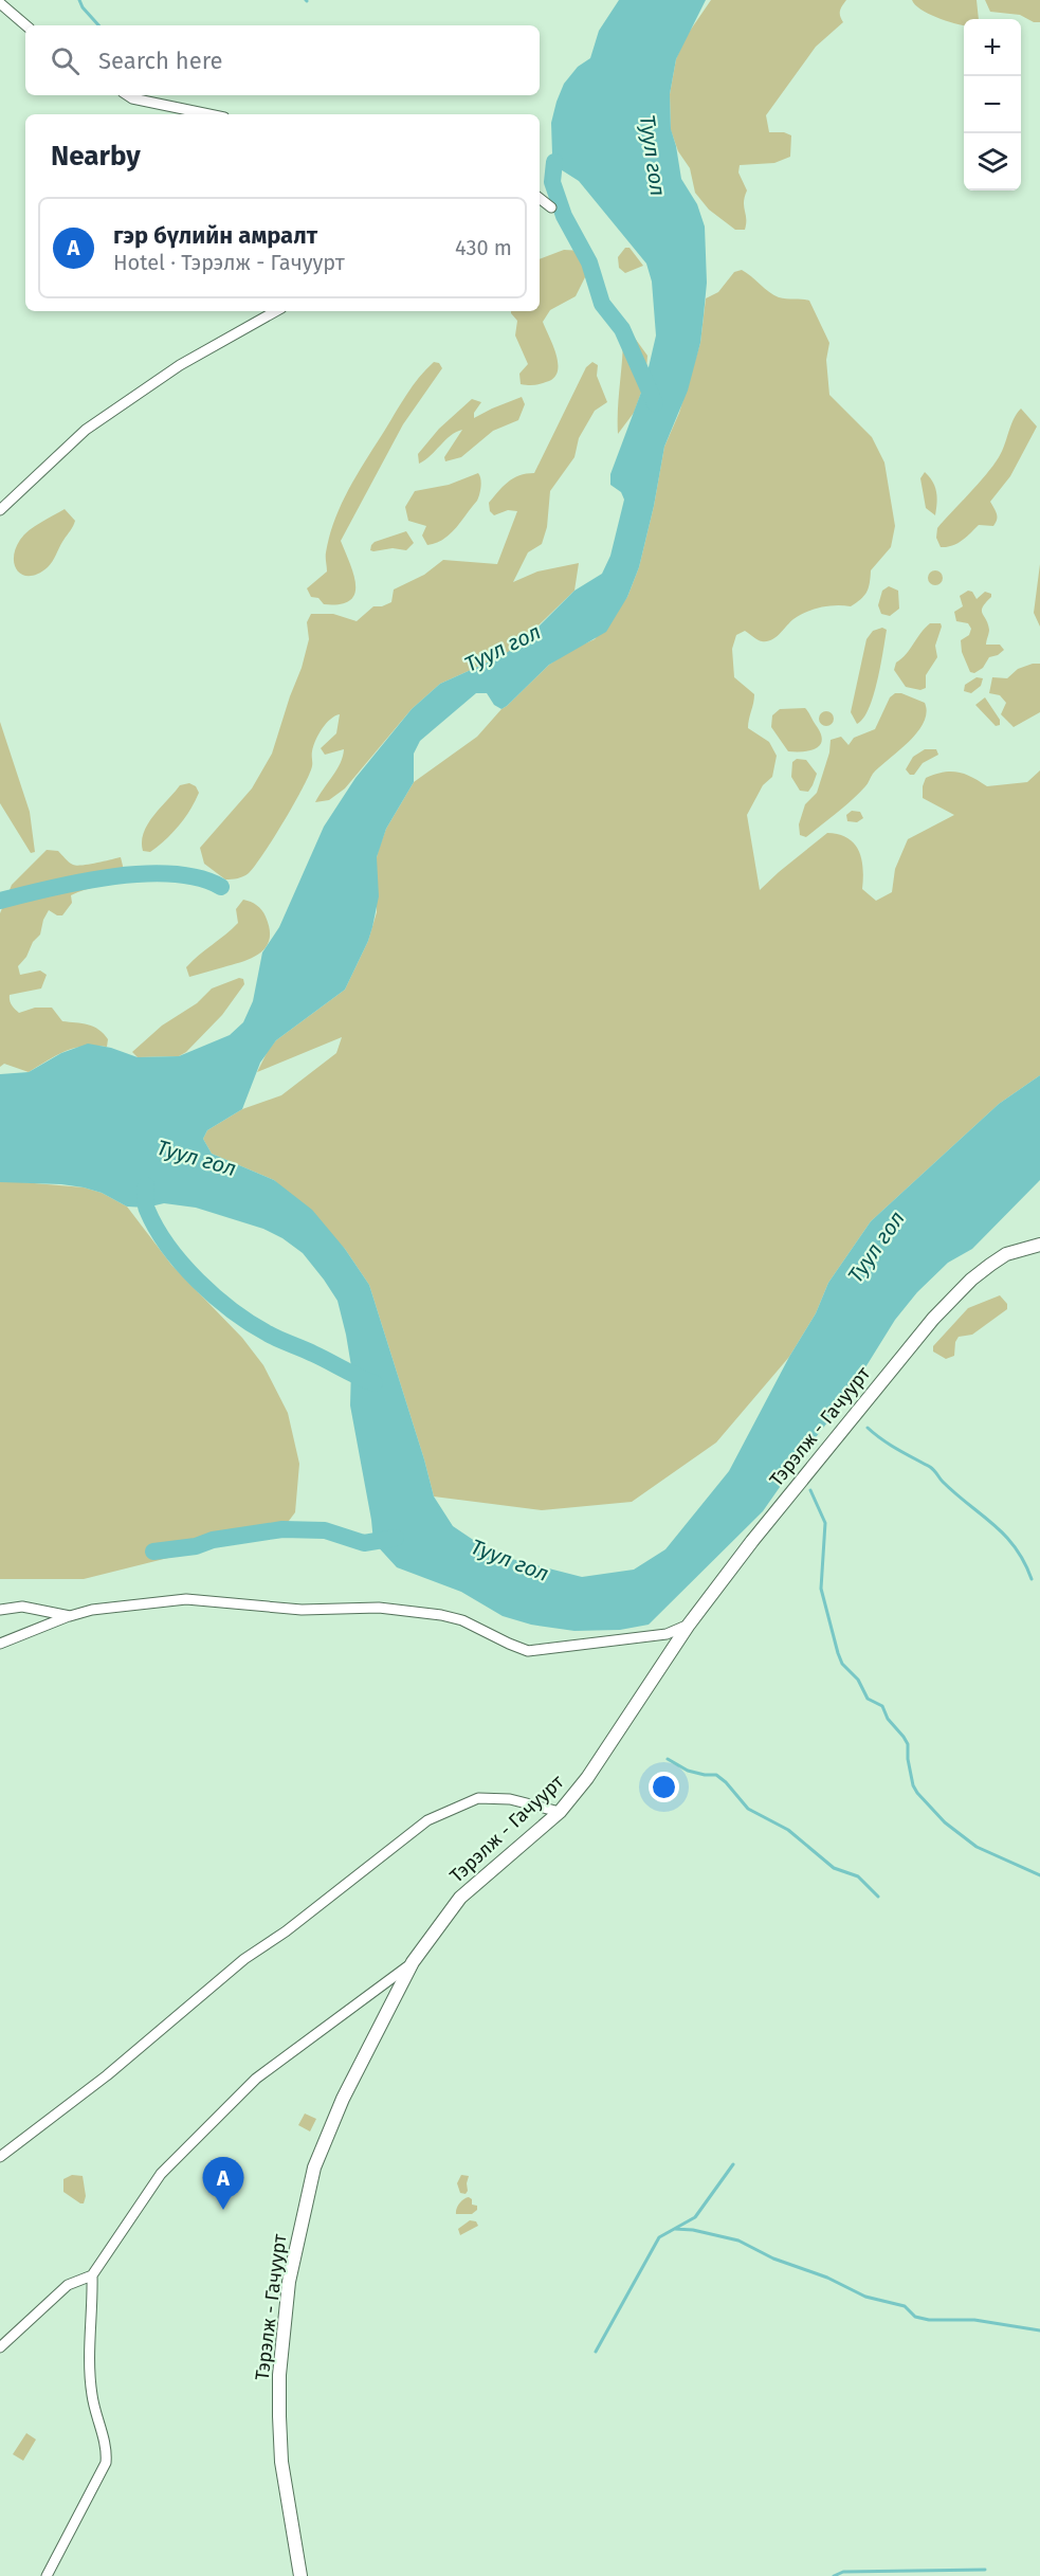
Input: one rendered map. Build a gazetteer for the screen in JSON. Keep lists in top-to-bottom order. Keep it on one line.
{"streets":{"main road":["Тэрэлж - Гачуурт"]},"water":["Туул гол"],"page":{"map_buttons":["+","−"],"search":"Search here","heading":"Nearby","list":[{"mark":"A","name":"гэр бүлийн амралт","note":"Hotel · Тэрэлж - Гачуурт","value":"430 m"}],"pins":"A"}}
